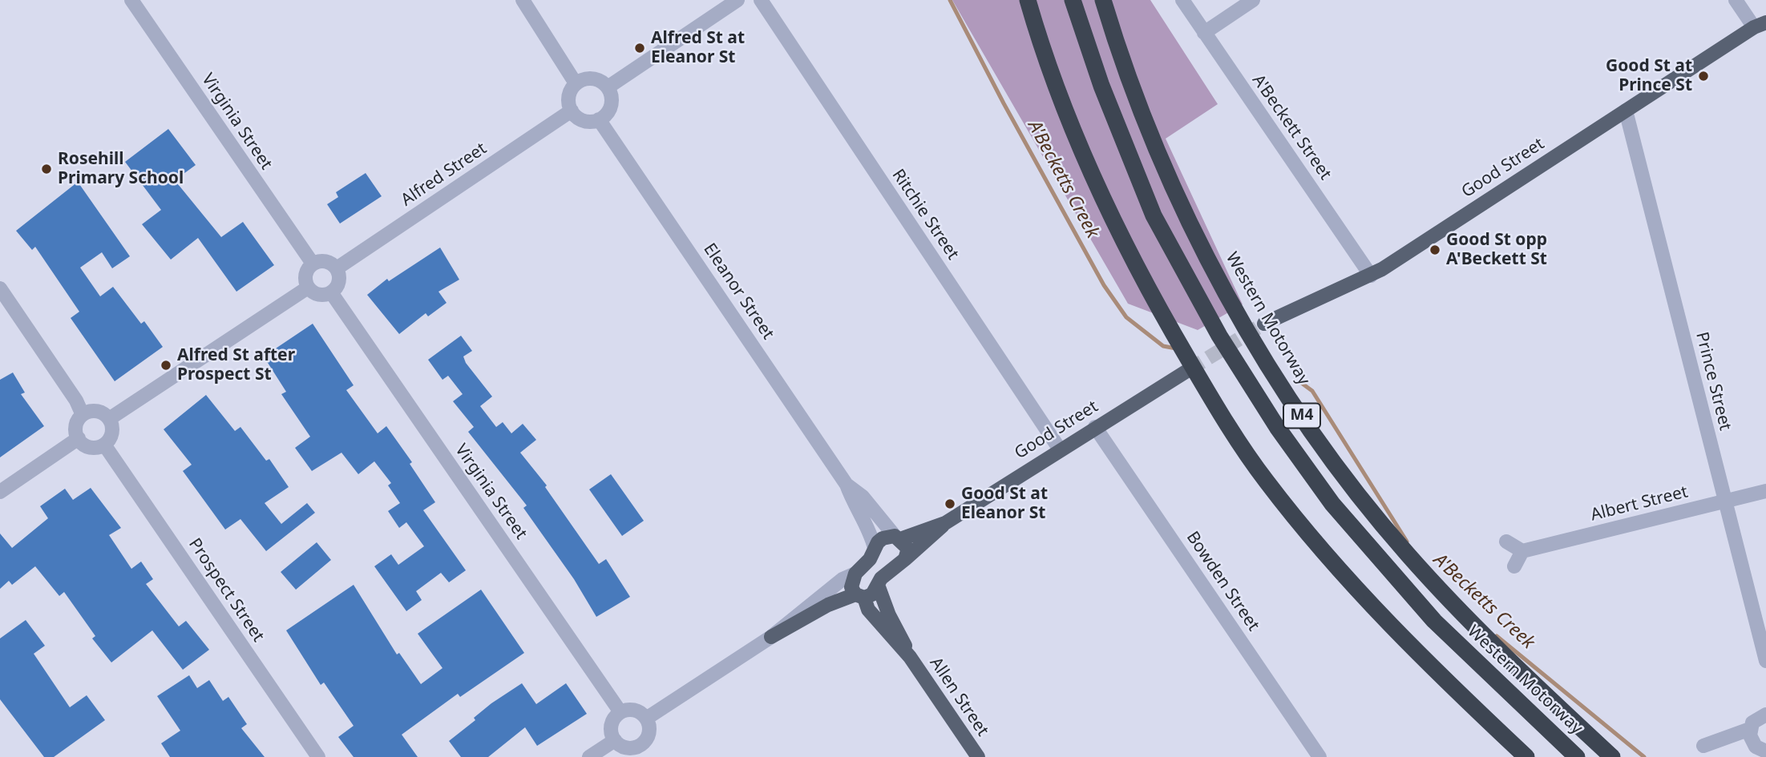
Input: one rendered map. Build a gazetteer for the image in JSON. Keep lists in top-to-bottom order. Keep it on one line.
{"streets":{"highway":["Western Motorway","M4"],"main road":["Good Street","Allen Street"],"street":["Virginia Street","A'Beckett Street","Alfred Street","Ritchie Street","Eleanor Street","Prince Street","Albert Street","Bowden Street","Prospect Street"]},"crossings":[["Virginia Street","Alfred Street"],["A'Beckett Street","Good Street"],["Good Street","Ritchie Street"],["Good Street","Eleanor Street"],["Good Street","Prince Street"],["Good Street","Bowden Street"],["Good Street","Allen Street"],["Alfred Street","Eleanor Street"],["Prince Street","Albert Street"]],"water":["A'Becketts Creek"],"places":["Alfred St at Eleanor St","Good St at Prince St","Rosehill Primary School","Good St opp A'Beckett St","Alfred St after Prospect St","Good St at Eleanor St"]}
